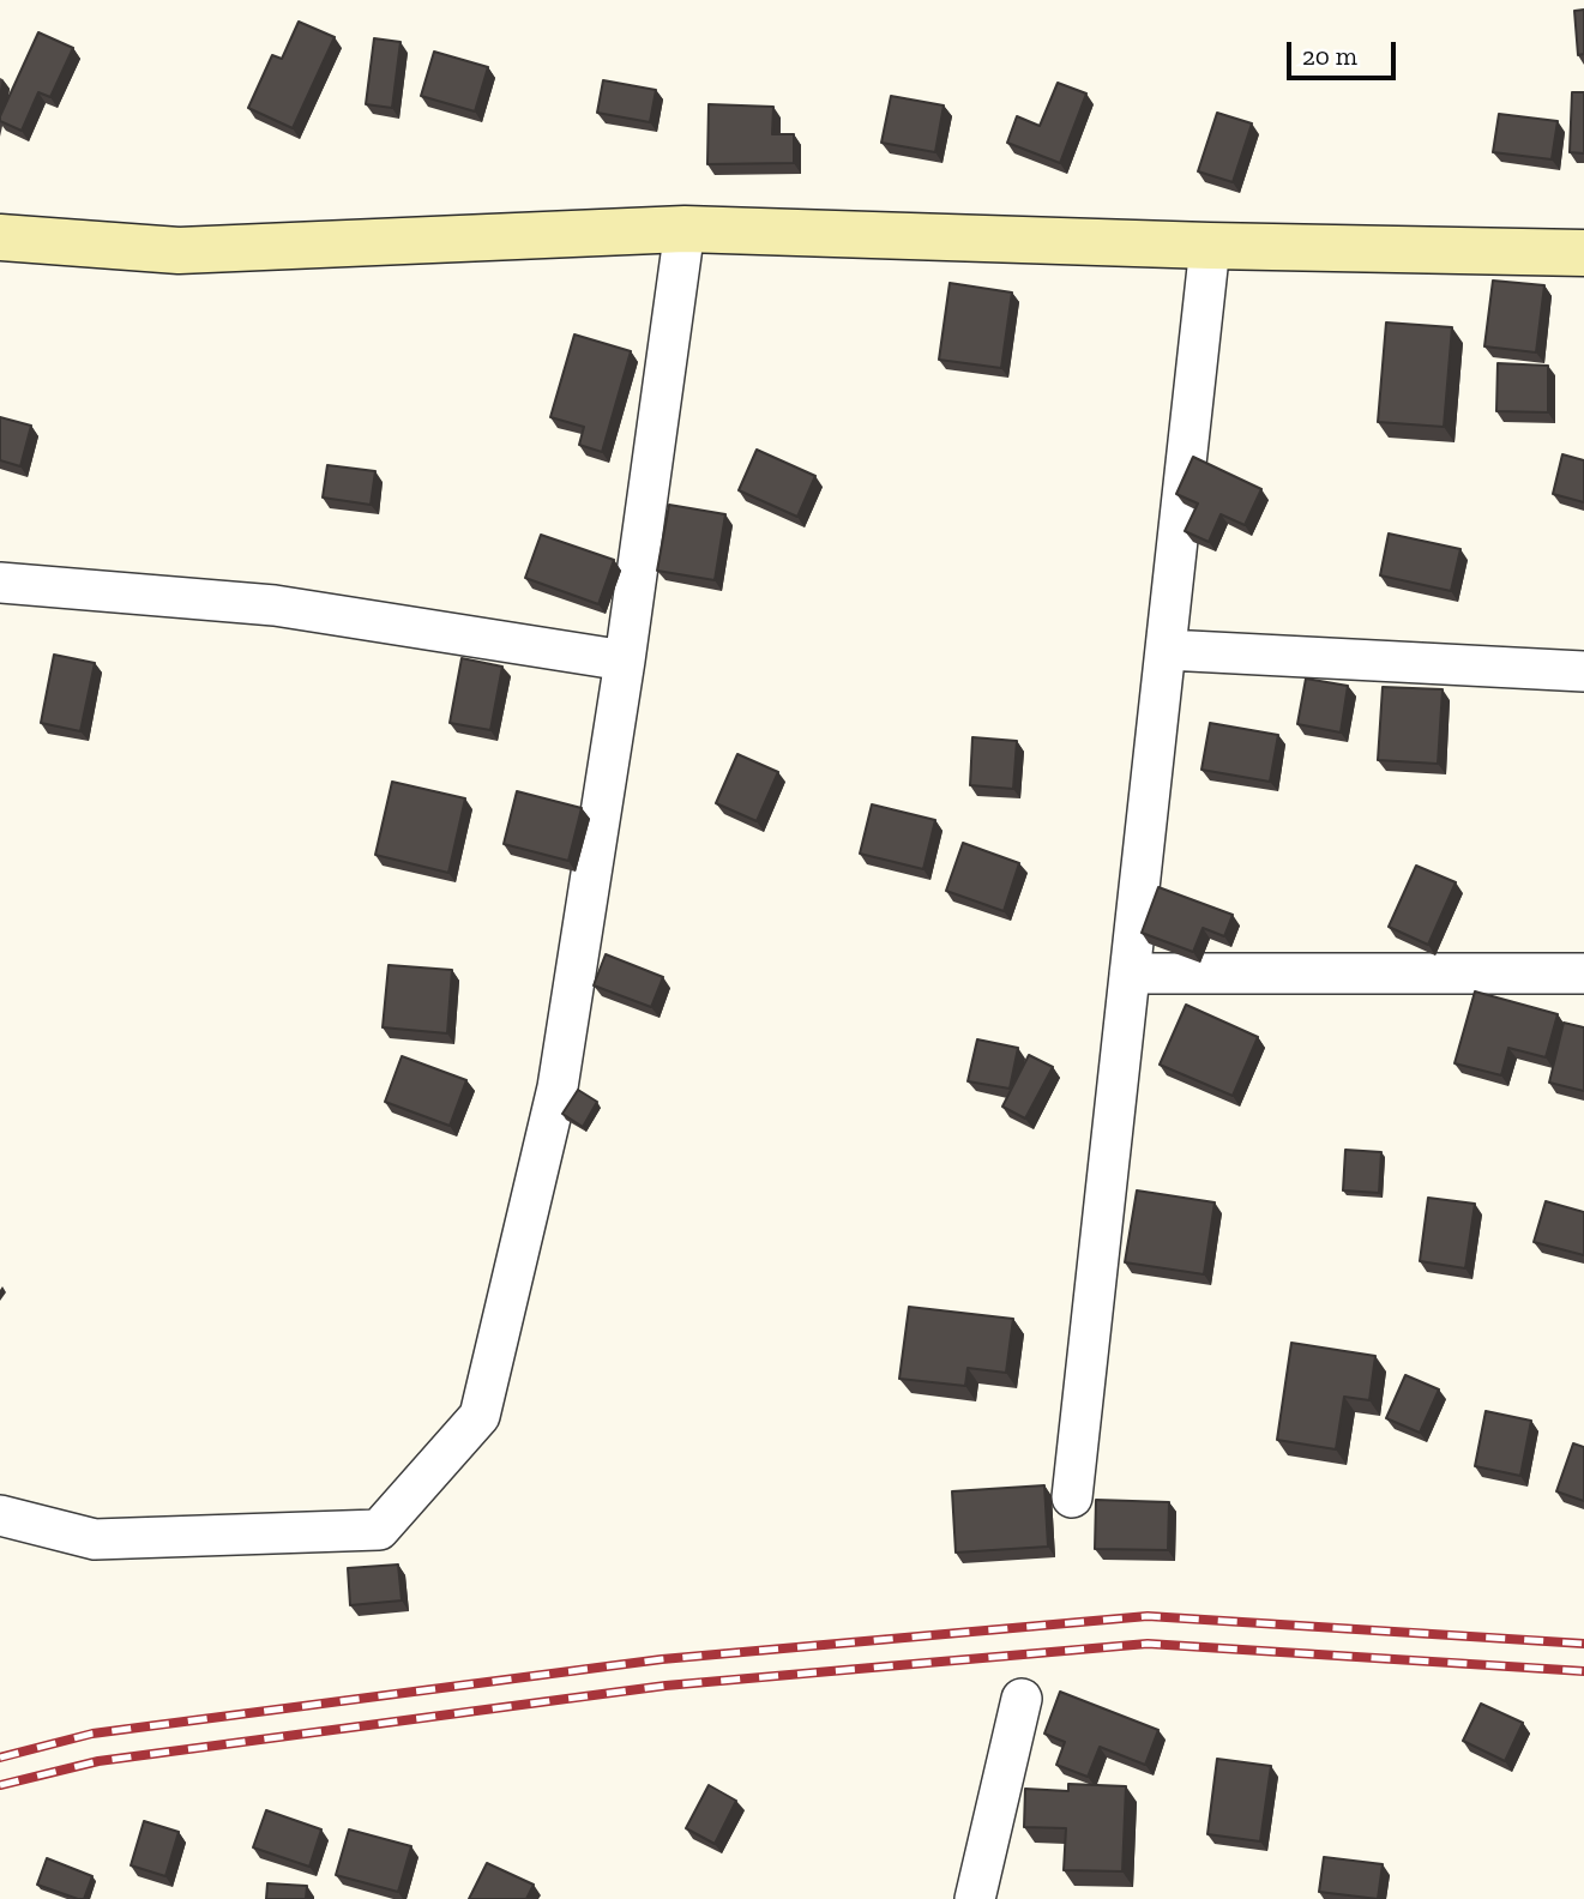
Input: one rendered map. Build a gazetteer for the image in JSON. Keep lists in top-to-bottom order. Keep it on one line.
{"scale_bar":"20 m"}
